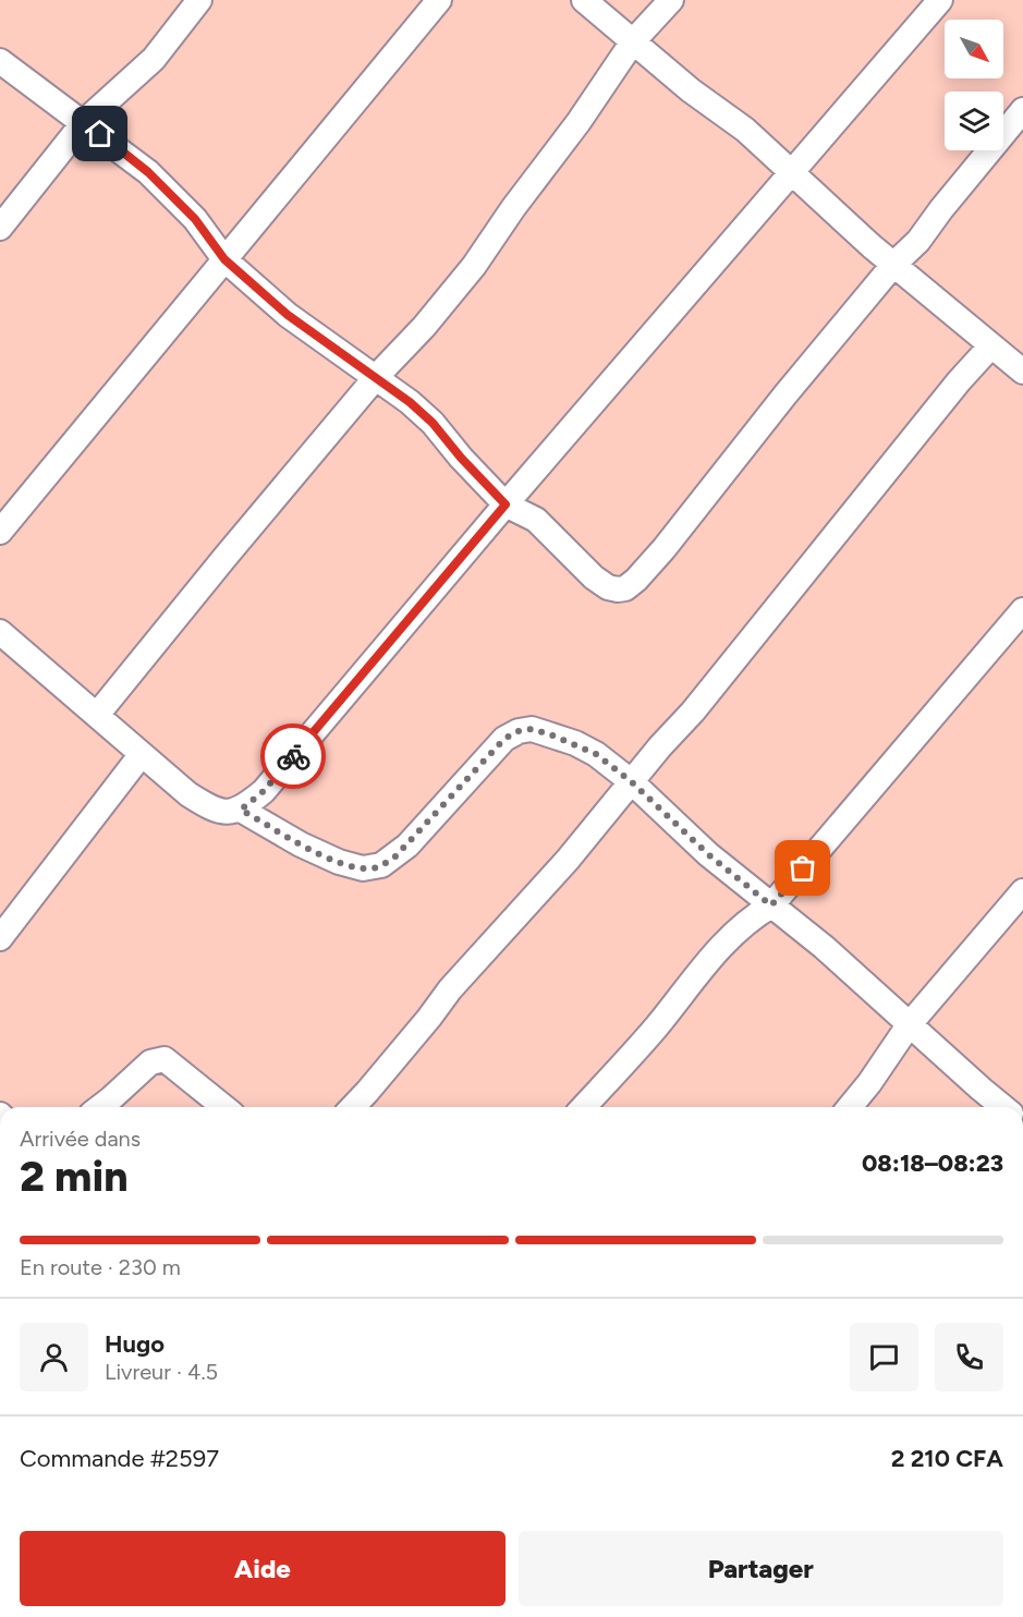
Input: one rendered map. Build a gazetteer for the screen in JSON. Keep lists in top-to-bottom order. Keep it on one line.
{"north":"bottom right","page":{"heading":["2 min","Arrivée dans","08:18–08:23"],"panel":["Hugo","Livreur · 4.5","Commande #2597","2 210 CFA"],"bar":"En route · 230 m","buttons":["Aide","Partager"]}}
